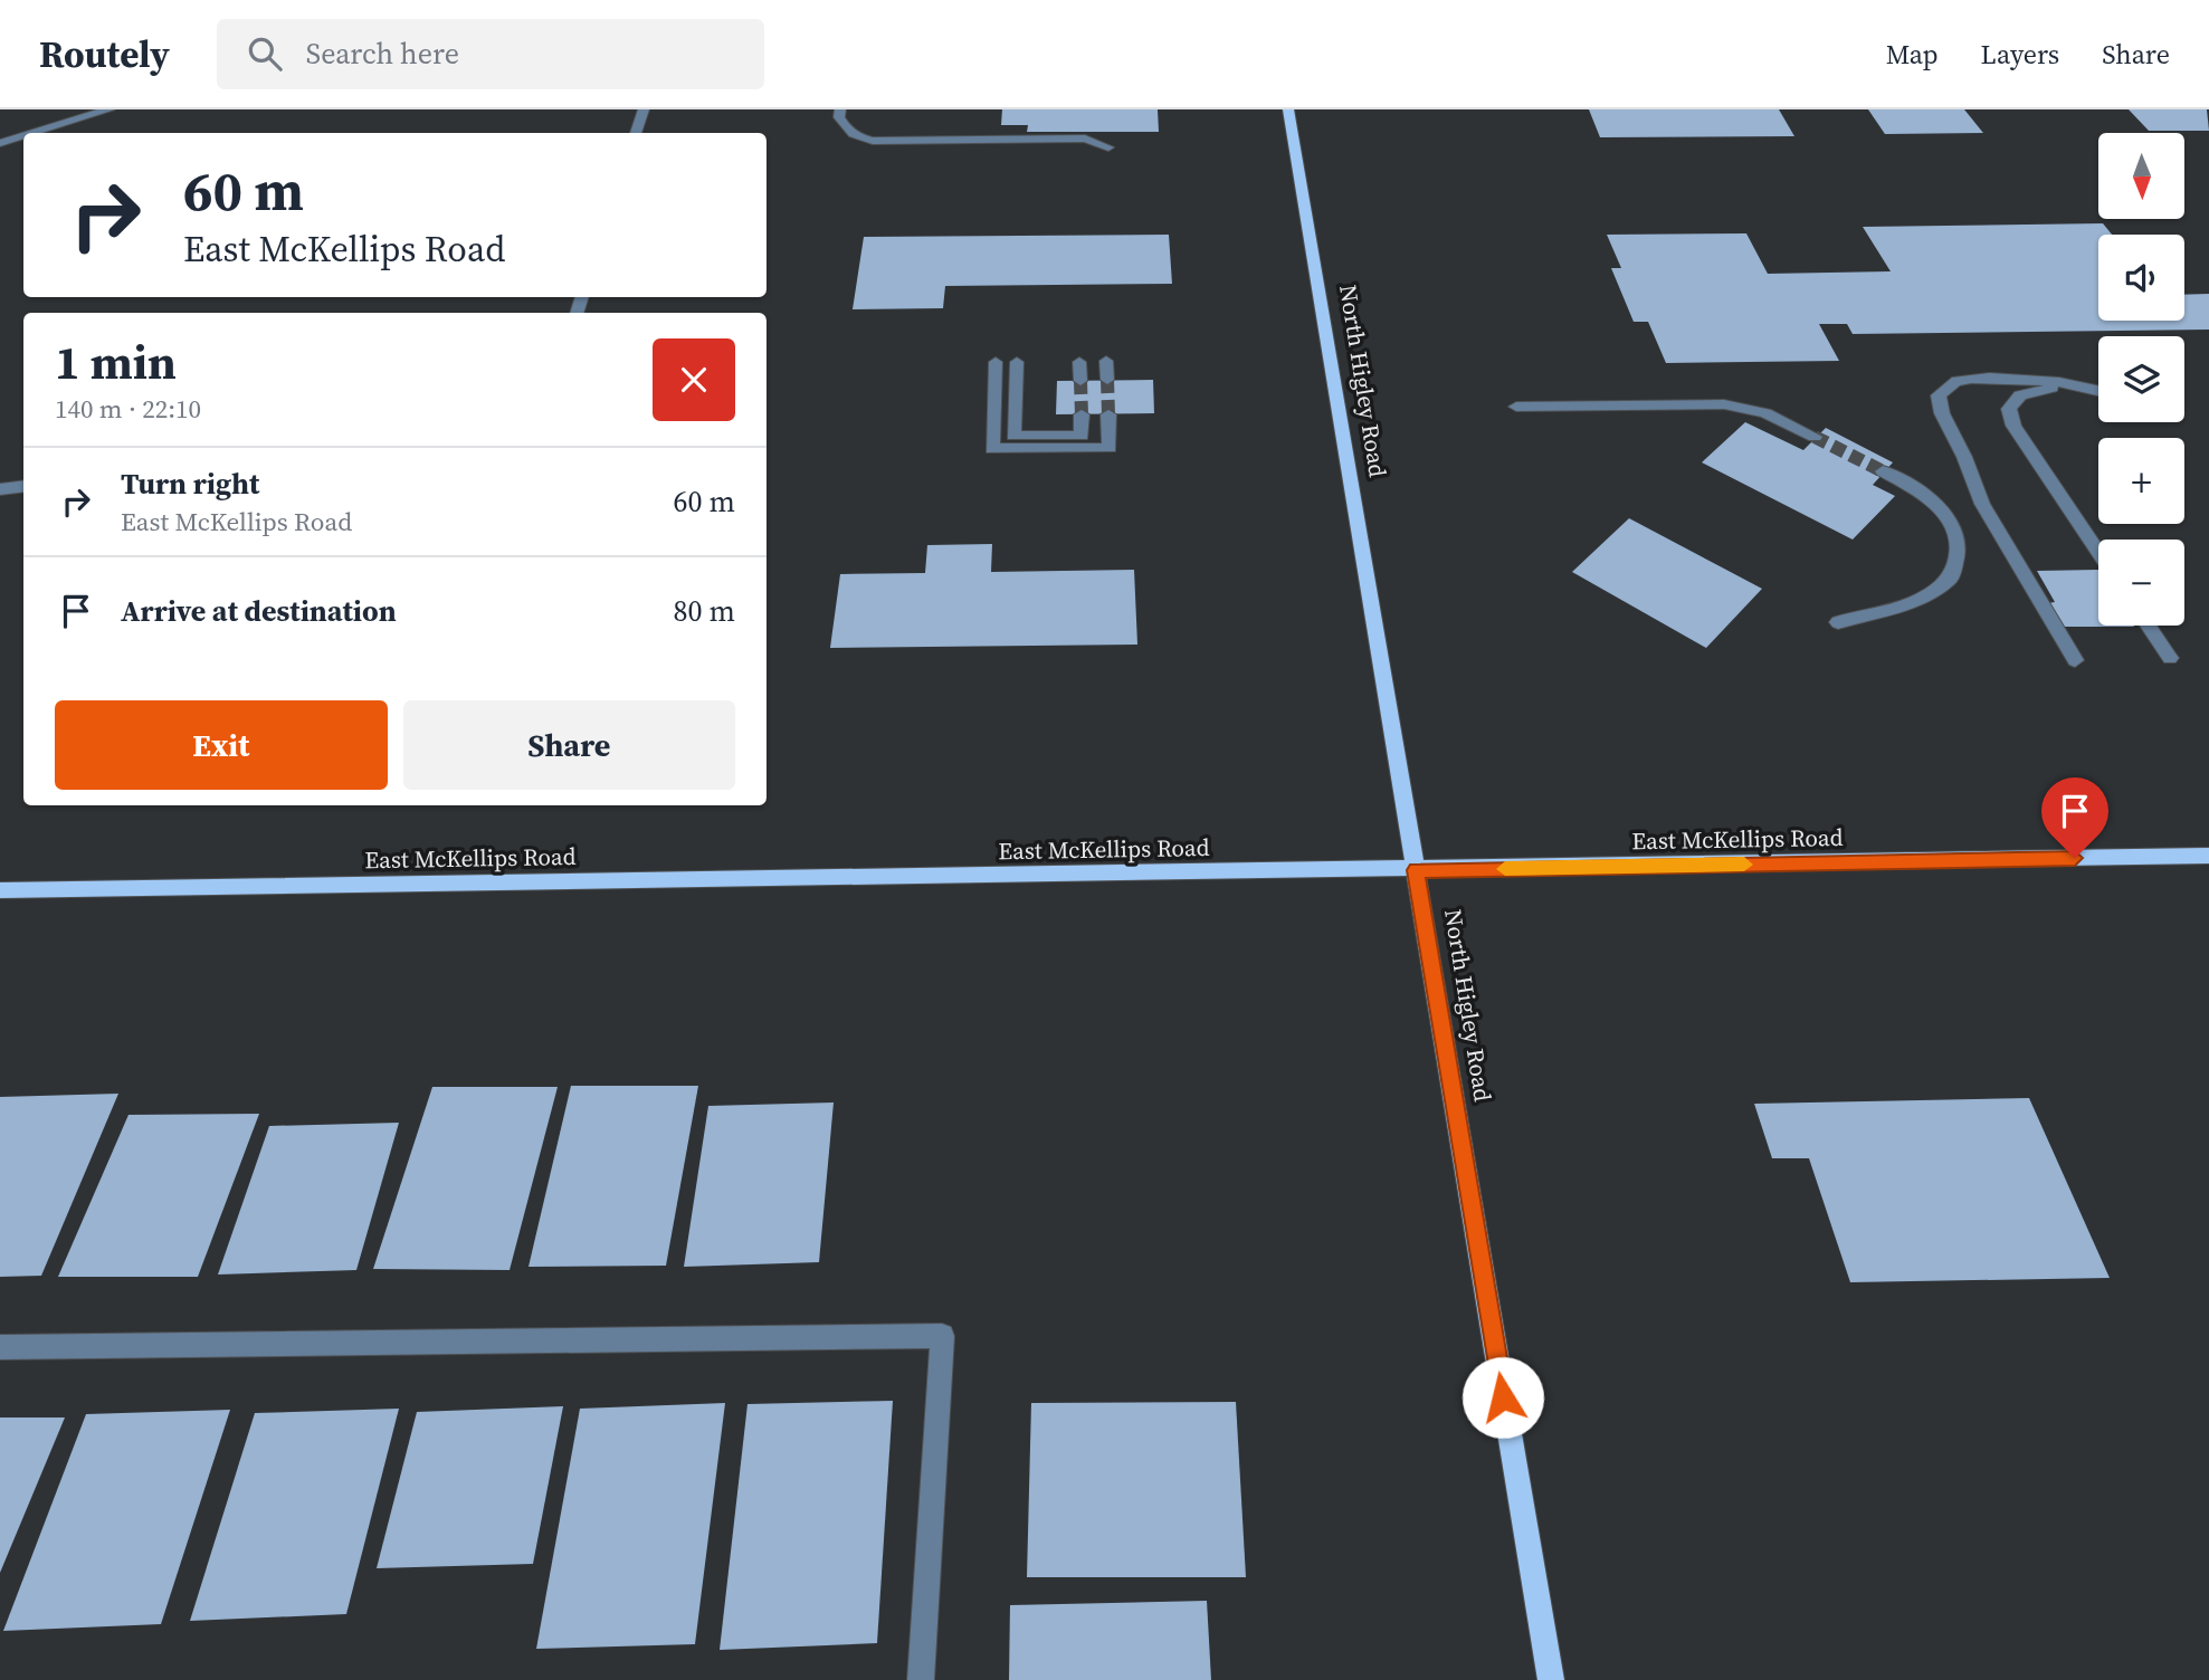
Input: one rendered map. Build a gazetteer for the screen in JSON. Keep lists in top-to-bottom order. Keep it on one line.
{"streets":{"main road":["North Higley Road","East McKellips Road"]},"crossings":[["North Higley Road","East McKellips Road"]],"north":"bottom","page":{"header":"Routely","search":"Search here","nav":["Map","Layers","Share"],"map_buttons":["+","−"],"turn":["60 m","East McKellips Road"],"heading":["1 min","140 m · 22:10"],"list":[{"name":"Turn right","note":"East McKellips Road","value":"60 m"},{"name":"Arrive at destination","value":"80 m"}],"buttons":["Exit","Share"]}}
